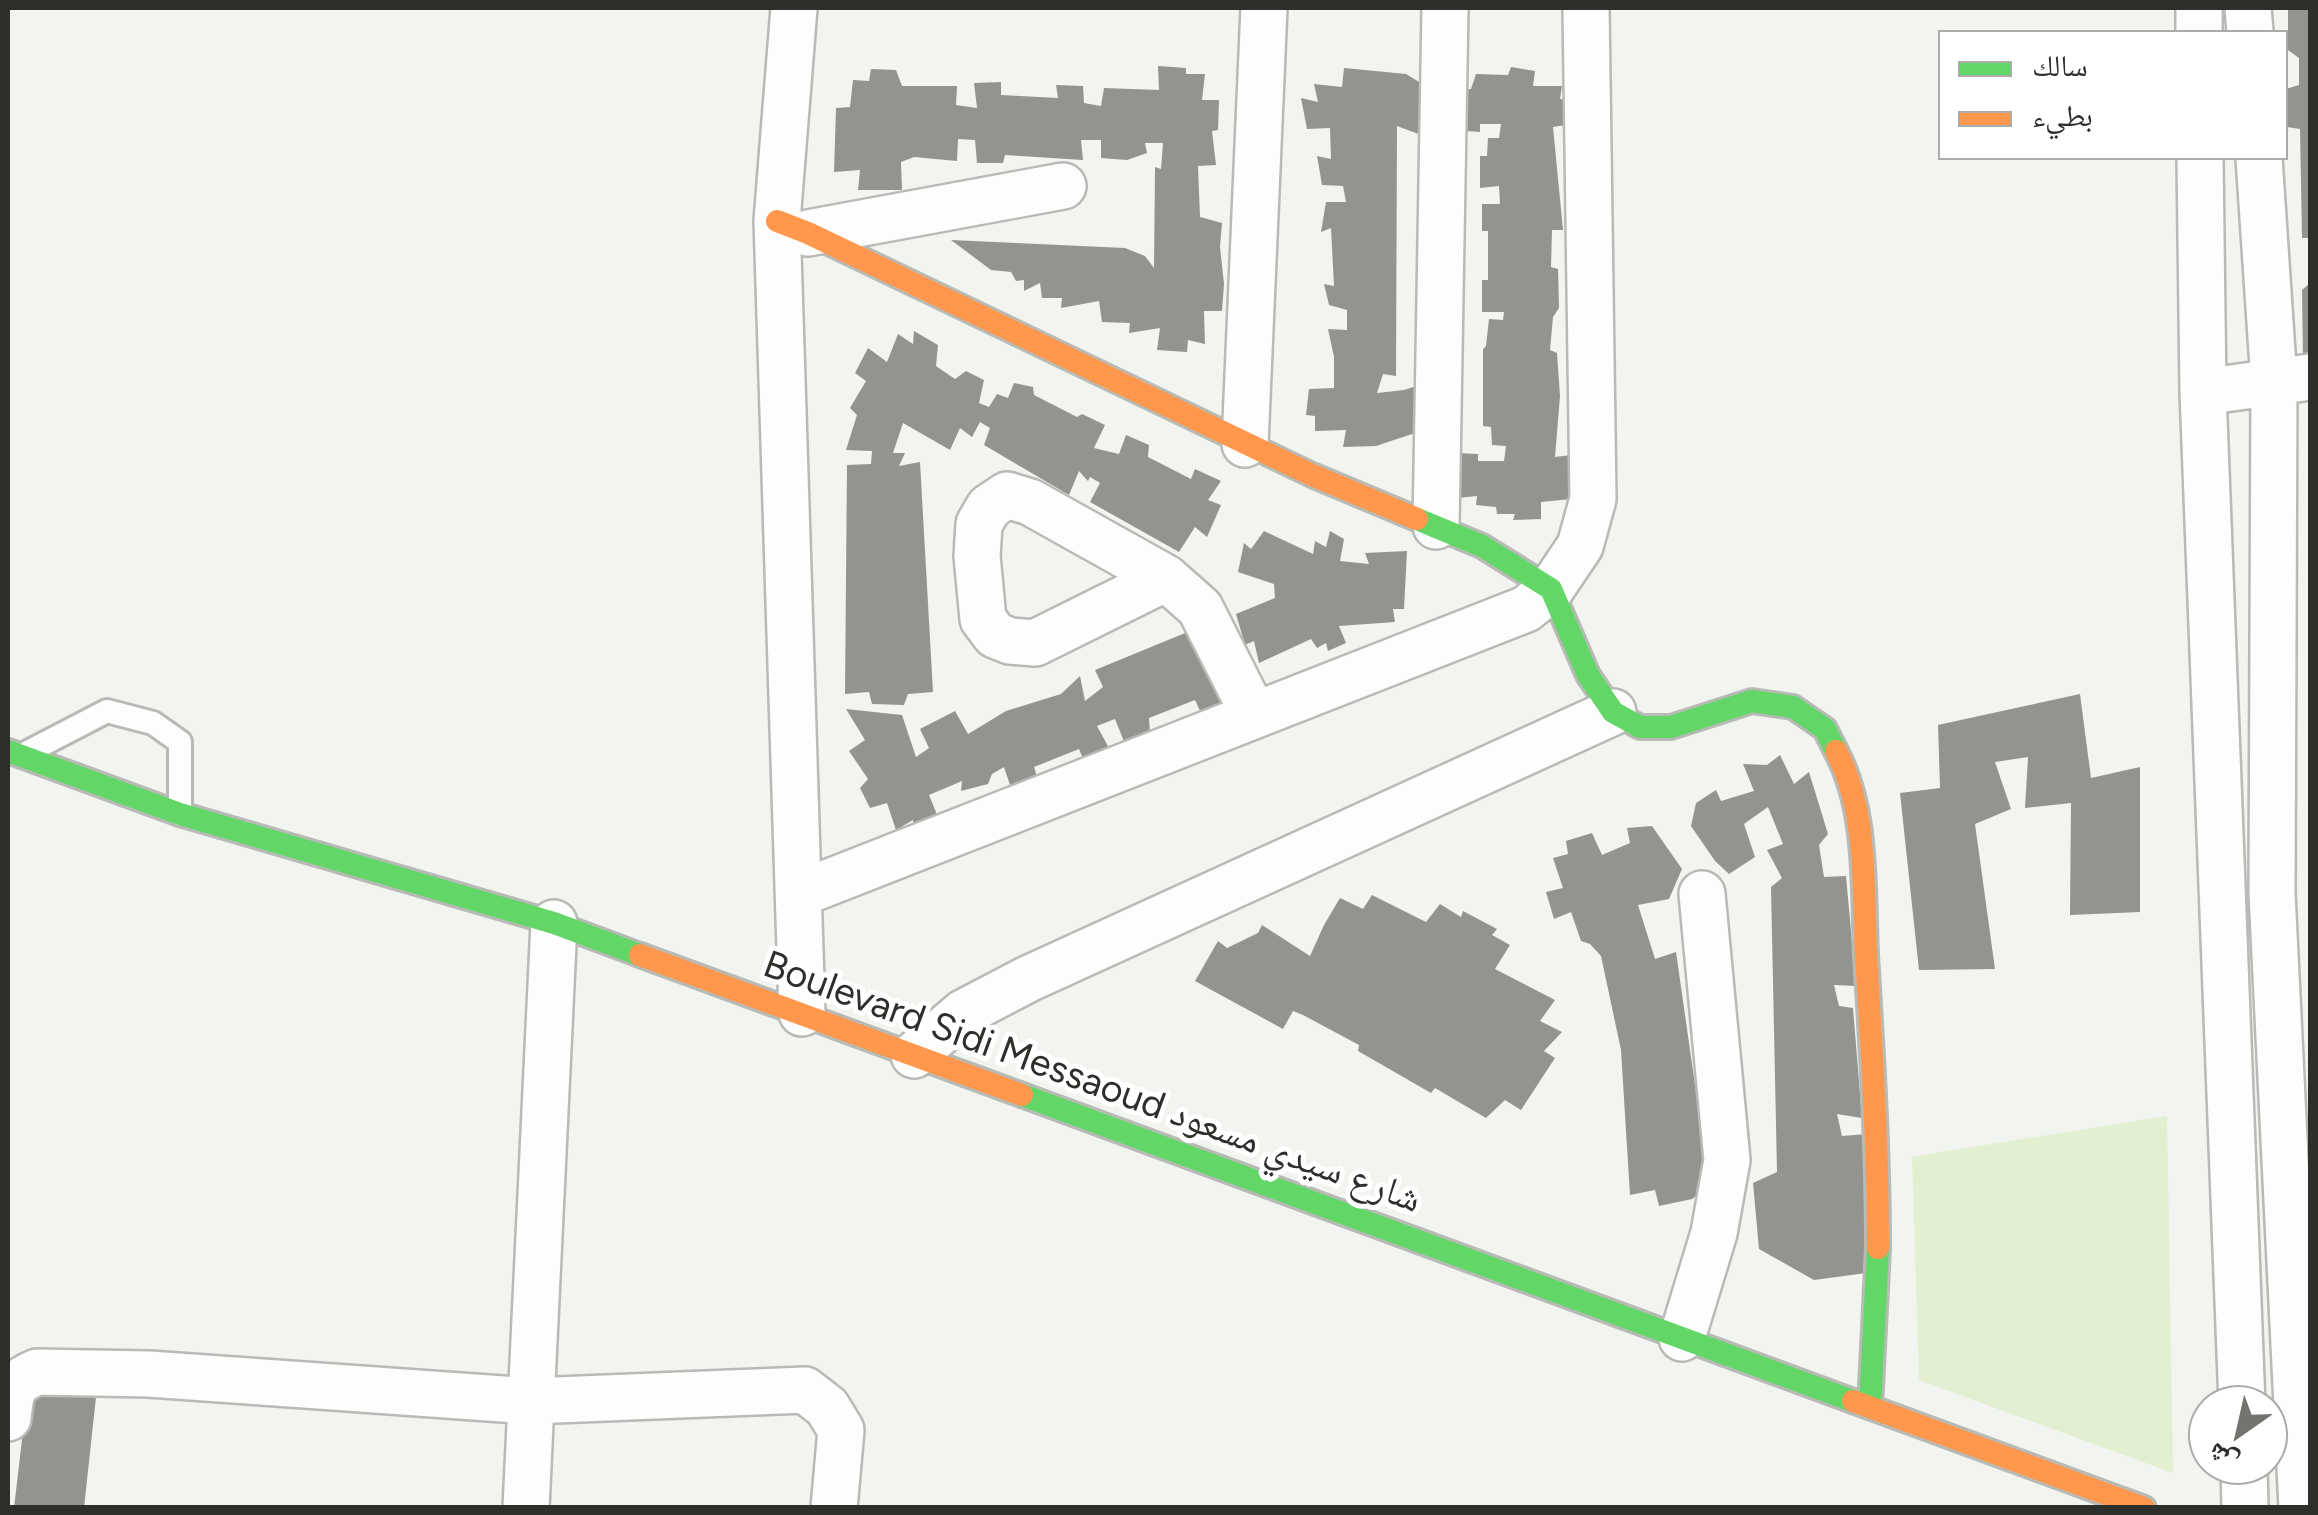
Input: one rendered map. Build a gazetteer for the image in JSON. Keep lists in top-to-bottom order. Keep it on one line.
{"streets":{"street":["Boulevard Sidi Messaoud شارع سيدي مسعود"]},"legend":["سالك","بطيء"],"north":"bottom left"}
